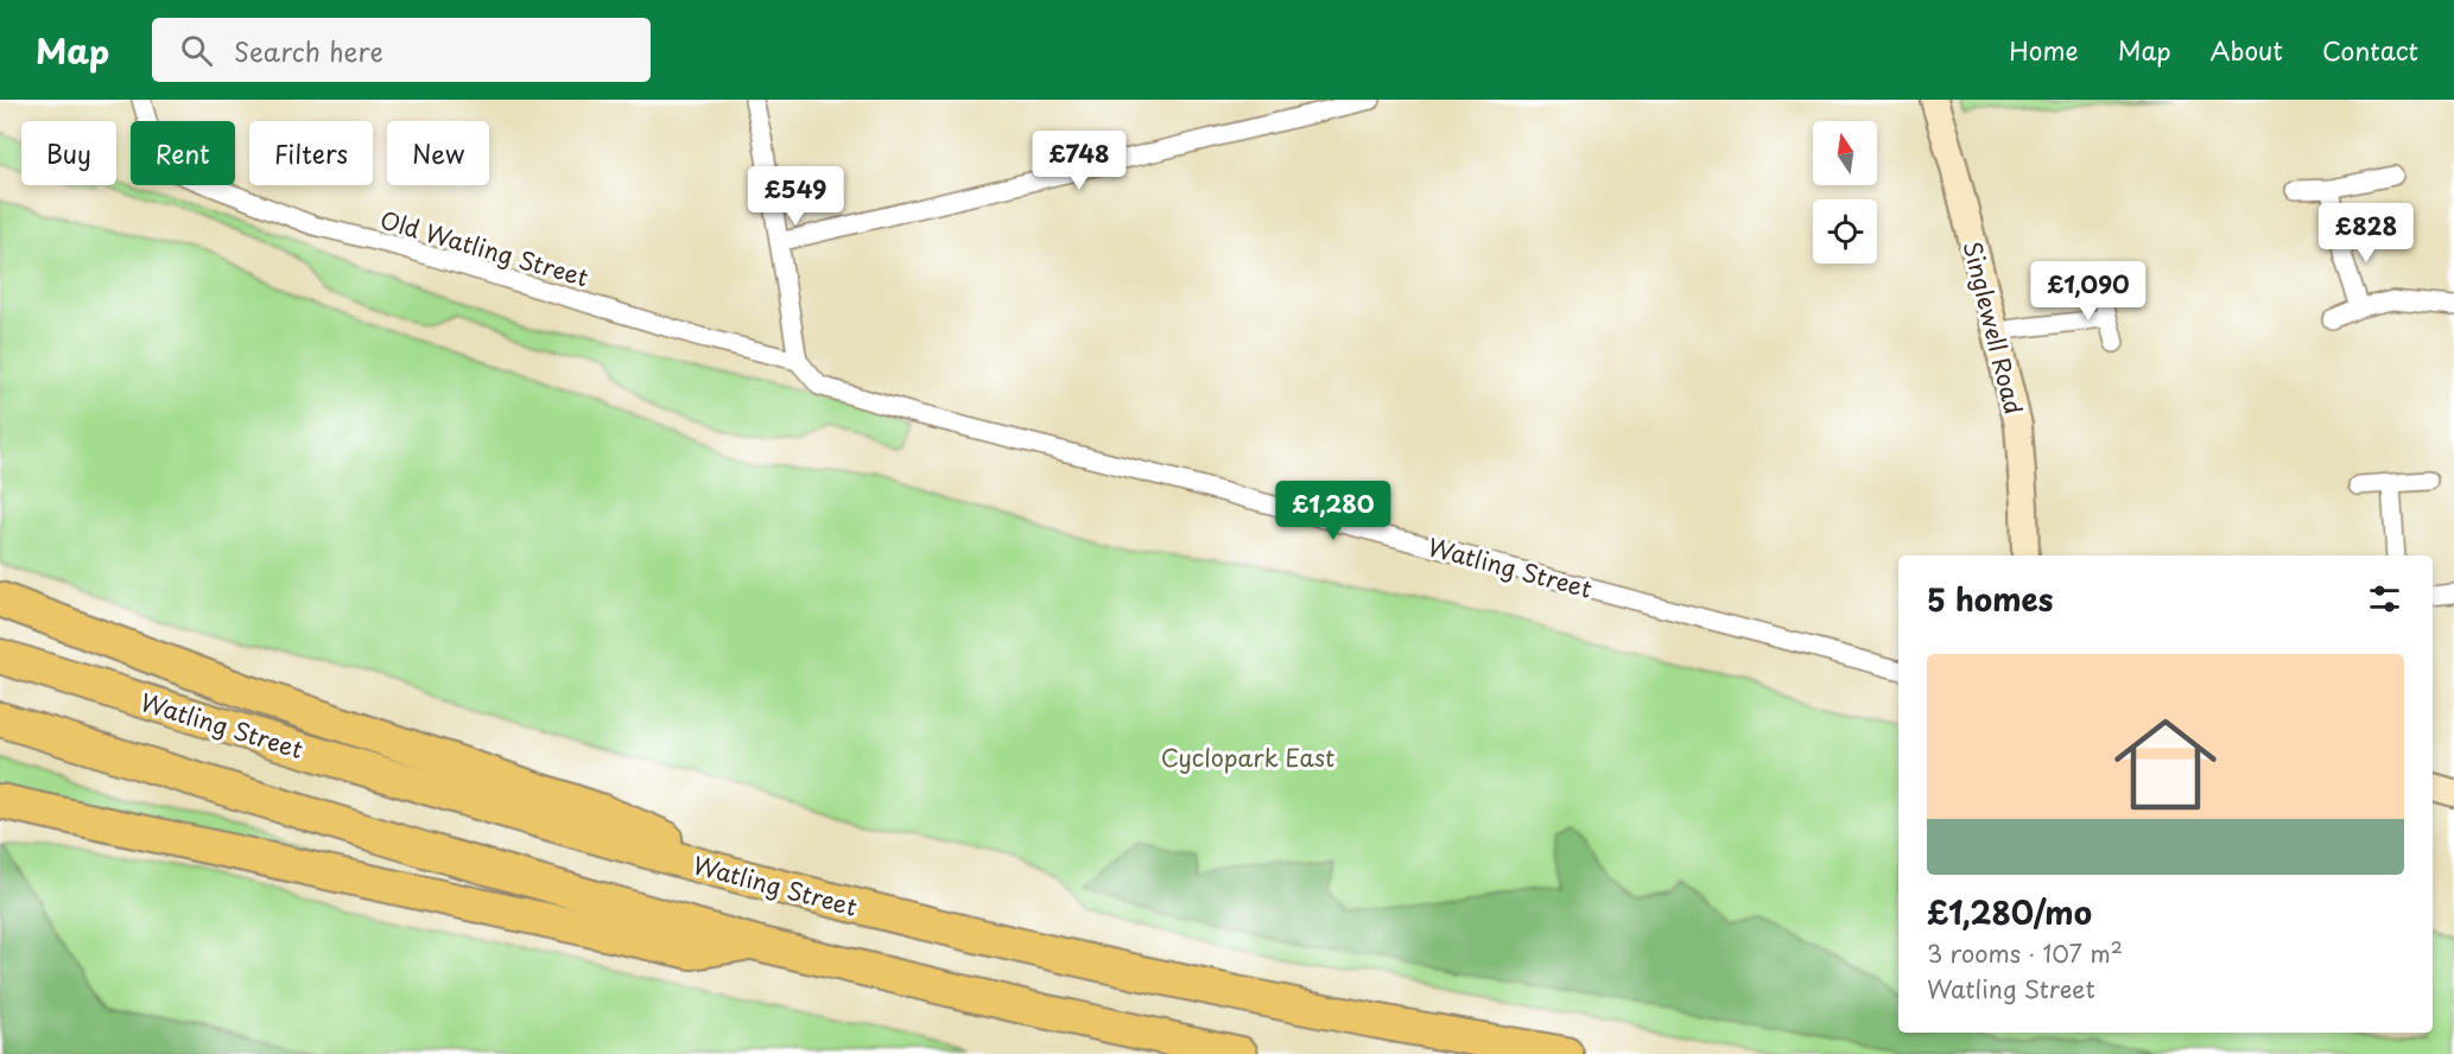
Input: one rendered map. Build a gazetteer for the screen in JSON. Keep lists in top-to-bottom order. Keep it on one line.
{"streets":{"highway":["Watling Street"],"street":["Old Watling Street","Singlewell Road"]},"crossings":[["Old Watling Street","Watling Street"]],"parks":["Cyclopark East"],"north":"top","page":{"header":"Map","search":"Search here","nav":["Home","Map","About","Contact"],"chip":["Buy","Rent","Filters","New"],"price":["£748","£549","£828","£1,090","£1,280"],"heading":"5 homes","list":[{"name":"£1,280/mo","note":"3 rooms · 107 m² · Watling Street"}]}}
